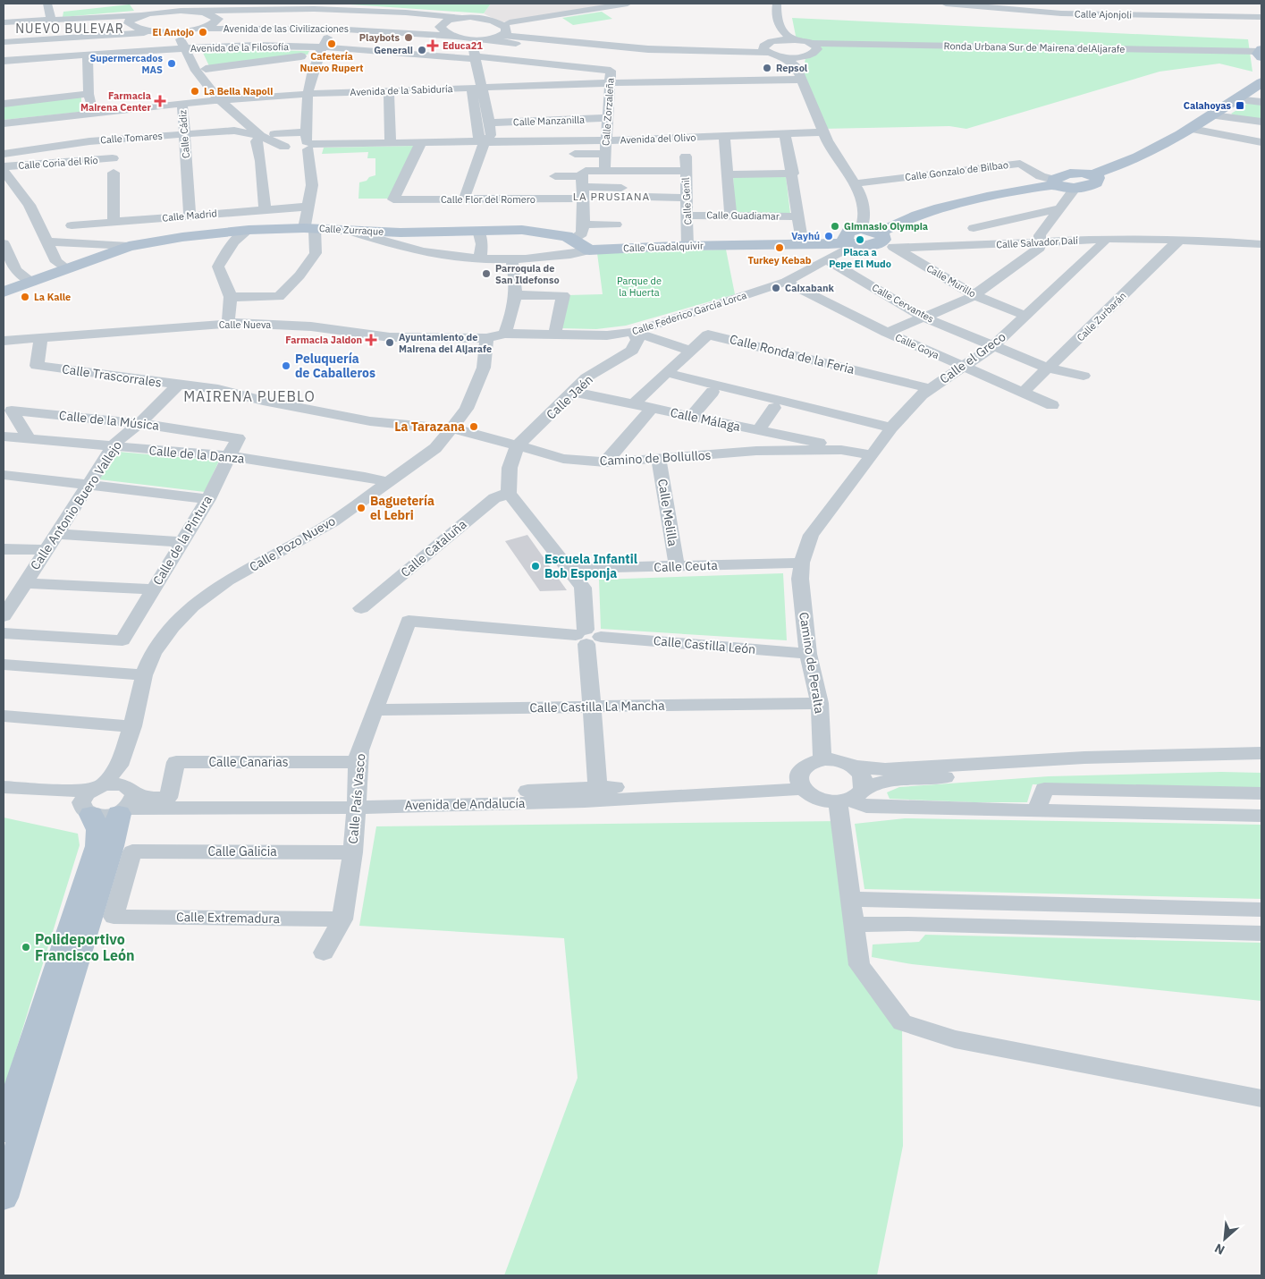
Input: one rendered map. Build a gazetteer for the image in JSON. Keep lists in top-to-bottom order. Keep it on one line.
{"streets":{"main road":["Calle Zurraque","Calle Guadalquivir"],"street":["Calle Ajonjoli","Avenida de las Civilizaciones","Avenida de la Filosofía","Ronda Urbana Sur de Mairena delAljarafe","Avenida de la Sabiduría","Calle Zorzaleña","Calle Manzanilla","Calle Cádiz","Calle Tomares","Avenida del Olivo","Calle Coria del Río","Calle Gonzalo de Bilbao","Calle Flor del Romero","Calle Genil","Calle Madrid","Calle Guadiamar","Calle Salvador Dalí","Calle Murillo","Calle Cervantes","Calle Federico García Lorca","Calle Zurbarán","Calle Nueva","Calle Goya","Calle Ronda de la Feria","Calle el Greco","Calle Trascorrales","Calle Jaén","Calle Málaga","Calle de la Música","Calle de la Danza","Camino de Bollullos","Calle Antonio Buero Vallejo","Calle Melilla","Calle de la Pintura","Calle Pozo Nuevo","Calle Cataluña","Calle Ceuta","Calle Castilla León","Camino de Peralta","Calle Castilla La Mancha","Calle Canarias","Calle País Vasco","Avenida de Andalucía","Calle Galicia","Calle Extremadura"]},"crossings":[["Avenida de las Civilizaciones","Ronda Urbana Sur de Mairena delAljarafe"],["Avenida de la Filosofía","Avenida de la Sabiduría"],["Avenida de la Filosofía","Calle Zorzaleña"],["Avenida de la Sabiduría","Calle Zorzaleña"],["Avenida de la Sabiduría","Calle Cádiz"],["Avenida de la Sabiduría","Calle Tomares"],["Calle Zorzaleña","Calle Manzanilla"],["Calle Zorzaleña","Avenida del Olivo"],["Calle Cádiz","Calle Tomares"],["Calle Cádiz","Calle Madrid"],["Avenida del Olivo","Calle Flor del Romero"],["Calle Genil","Calle Guadiamar"],["Calle Genil","Calle Guadalquivir"],["Calle Zurraque","Calle Guadalquivir"],["Calle Salvador Dalí","Calle Murillo"],["Calle Salvador Dalí","Calle Zurbarán"],["Calle Salvador Dalí","Calle el Greco"],["Calle Guadalquivir","Calle Murillo"],["Calle Guadalquivir","Calle Federico García Lorca"],["Calle Murillo","Calle el Greco"],["Calle Cervantes","Calle Federico García Lorca"],["Calle Cervantes","Calle Zurbarán"],["Calle Cervantes","Calle el Greco"],["Calle Federico García Lorca","Calle Nueva"],["Calle Federico García Lorca","Calle Goya"],["Calle Federico García Lorca","Calle Jaén"],["Calle Federico García Lorca","Calle Pozo Nuevo"],["Calle Zurbarán","Calle Goya"],["Calle Nueva","Calle Trascorrales"],["Calle Nueva","Calle Pozo Nuevo"],["Calle Goya","Calle el Greco"],["Calle Ronda de la Feria","Calle el Greco"],["Calle Ronda de la Feria","Calle Málaga"],["Calle el Greco","Camino de Peralta"],["Calle Trascorrales","Camino de Bollullos"],["Calle Trascorrales","Calle Antonio Buero Vallejo"],["Calle Trascorrales","Calle Pozo Nuevo"],["Calle Jaén","Calle Málaga"],["Calle Jaén","Camino de Bollullos"],["Calle Málaga","Camino de Bollullos"],["Calle de la Música","Calle de la Danza"],["Calle de la Música","Calle Antonio Buero Vallejo"],["Calle de la Música","Calle de la Pintura"],["Calle de la Danza","Calle Antonio Buero Vallejo"],["Calle de la Danza","Calle de la Pintura"],["Calle de la Danza","Calle Pozo Nuevo"],["Camino de Bollullos","Calle Melilla"],["Camino de Bollullos","Calle Pozo Nuevo"],["Calle Melilla","Calle Ceuta"],["Calle Pozo Nuevo","Avenida de Andalucía"],["Calle Ceuta","Camino de Peralta"],["Calle Castilla León","Camino de Peralta"],["Calle Castilla León","Calle País Vasco"],["Camino de Peralta","Calle Castilla La Mancha"],["Camino de Peralta","Avenida de Andalucía"],["Calle Castilla La Mancha","Calle País Vasco"],["Calle Canarias","Calle País Vasco"],["Calle Canarias","Avenida de Andalucía"],["Calle País Vasco","Avenida de Andalucía"],["Calle País Vasco","Calle Galicia"],["Calle País Vasco","Calle Extremadura"],["Calle Galicia","Calle Extremadura"]],"districts":["NUEVO BULEVAR","LA PRUSIANA","MAIRENA PUEBLO"],"parks":["Parque de la Huerta"],"places":{"other":["El Antojo","Playbots","Cafetería Nuevo Rupert","Generali","Supermercados MAS","Repsol","La Bella Napoli","Gimnasio Olympia","Vayhú","Placa a Pepe El Mudo","Turkey Kebab","Parroquia de San Ildefonso","Caixabank","La Kalle","Ayuntamiento de Mairena del Aljarafe","Peluquería de Caballeros","La Tarazana","Baguetería el Lebri","Escuela Infantil Bob Esponja","Polideportivo Francisco León"],"health":["Educa21","Farmacia Mairena Center","Farmacia Jaldon"],"transit":["Calahoyas"]},"north":"bottom left"}
